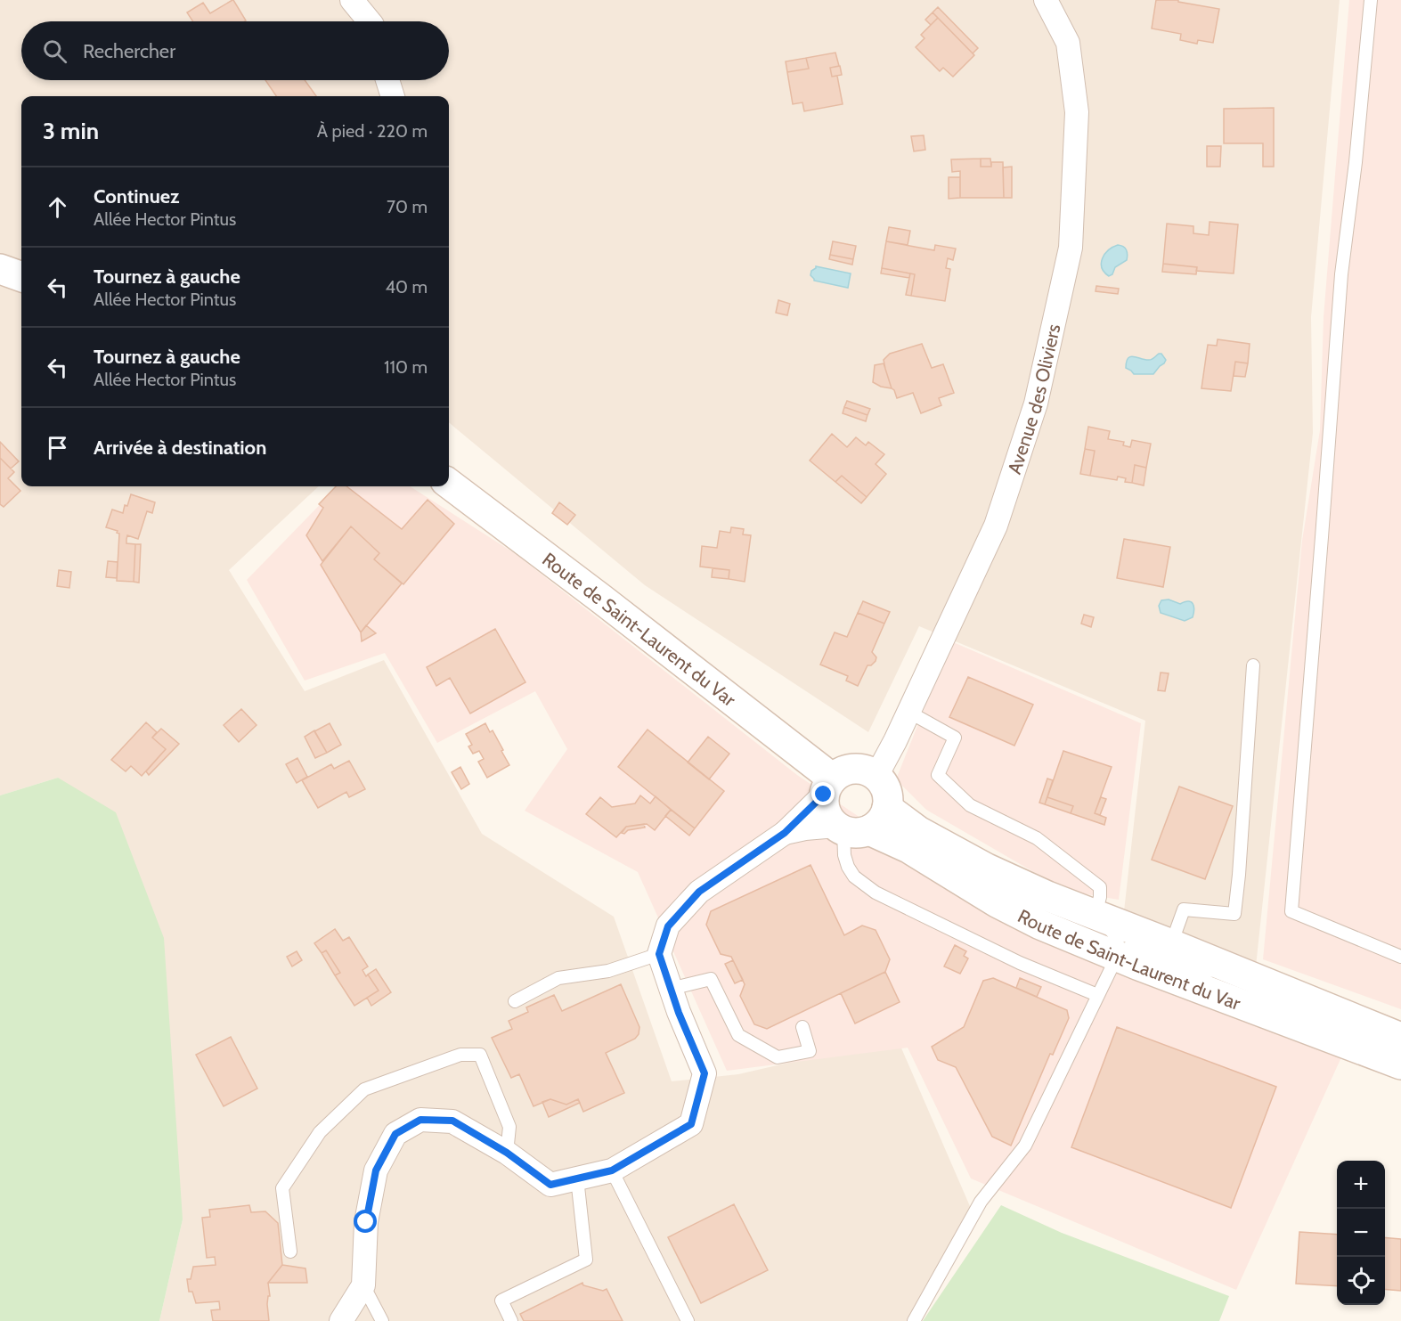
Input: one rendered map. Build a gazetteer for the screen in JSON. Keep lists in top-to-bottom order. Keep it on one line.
{"streets":{"main road":["Route de Saint-Laurent du Var"],"street":["Avenue des Oliviers"]},"crossings":[["Avenue des Oliviers","Route de Saint-Laurent du Var"]],"page":{"search":"Rechercher","heading":["3 min","À pied · 220 m"],"list":[["Continuez","Allée Hector Pintus","70 m"],["Tournez à gauche","Allée Hector Pintus","40 m"],["Tournez à gauche","Allée Hector Pintus","110 m"],"Arrivée à destination"],"map_buttons":["+","−"]}}
